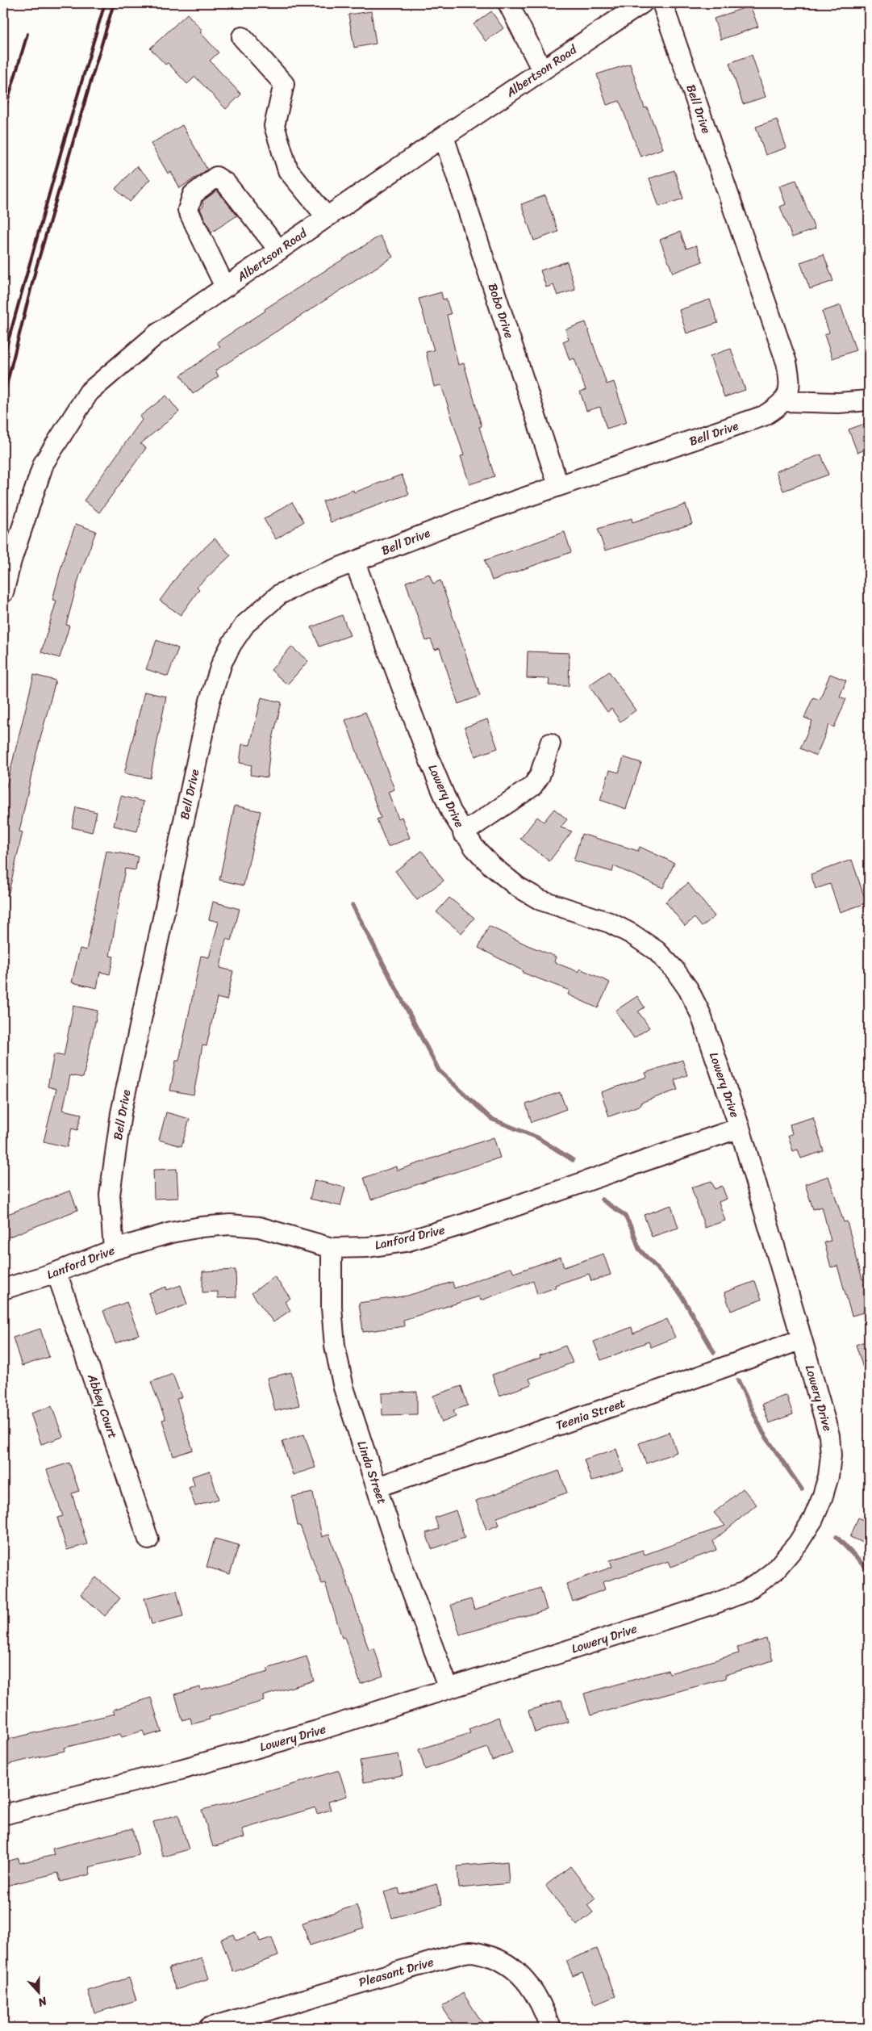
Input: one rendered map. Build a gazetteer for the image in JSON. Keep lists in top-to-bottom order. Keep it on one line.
{"streets":{"street":["Albertson Road","Bell Drive","Bobo Drive","Lowery Drive","Lanford Drive","Abbey Court","Teenia Street","Linda Street","Pleasant Drive"]},"crossings":[["Albertson Road","Bobo Drive"],["Bell Drive","Bobo Drive"],["Bell Drive","Lowery Drive"],["Bell Drive","Lanford Drive"],["Lowery Drive","Lanford Drive"],["Lowery Drive","Teenia Street"],["Lowery Drive","Linda Street"],["Lanford Drive","Abbey Court"],["Lanford Drive","Linda Street"],["Teenia Street","Linda Street"]],"north":"bottom"}
